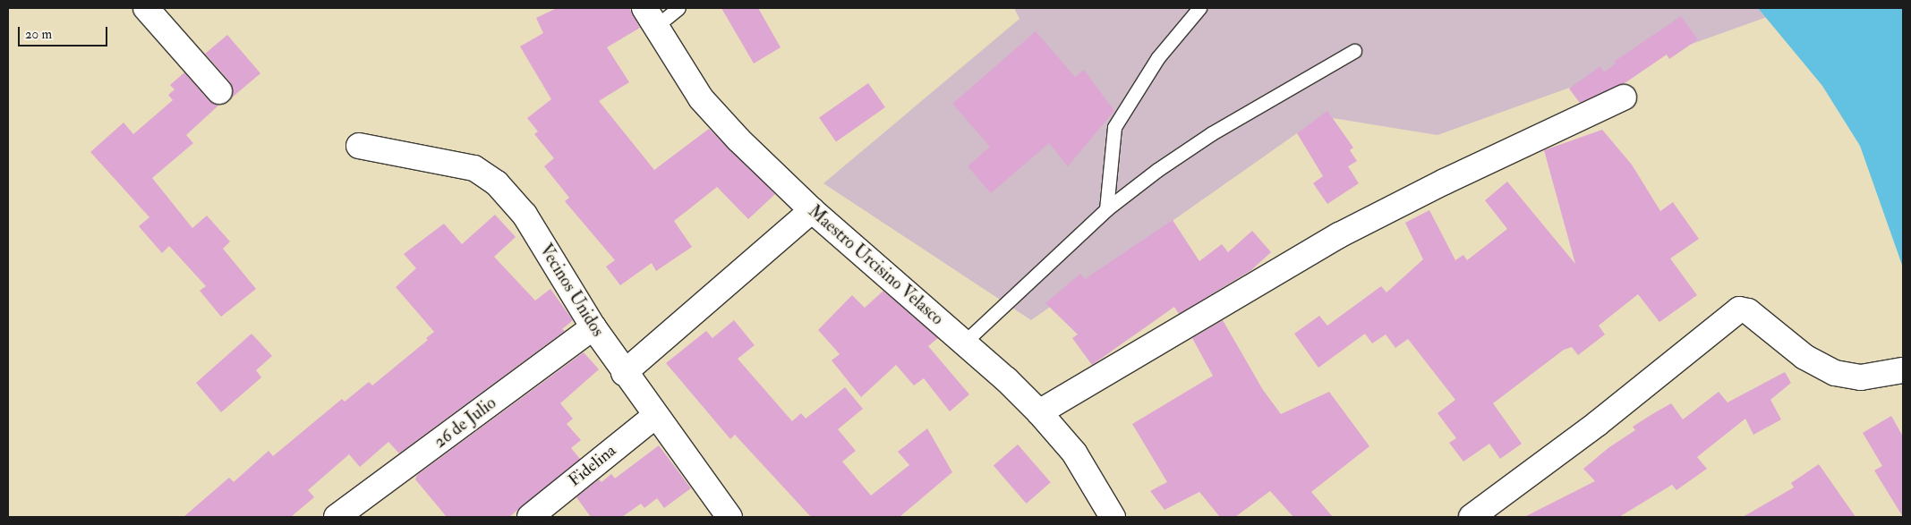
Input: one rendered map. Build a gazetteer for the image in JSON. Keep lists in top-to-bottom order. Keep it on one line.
{"streets":{"street":["Maestro Urcisino Velasco","Vecinos Unidos","26 de Julio","Fidelina"]},"crossings":[["Vecinos Unidos","26 de Julio"],["Vecinos Unidos","Fidelina"]],"scale_bar":"20 m"}
